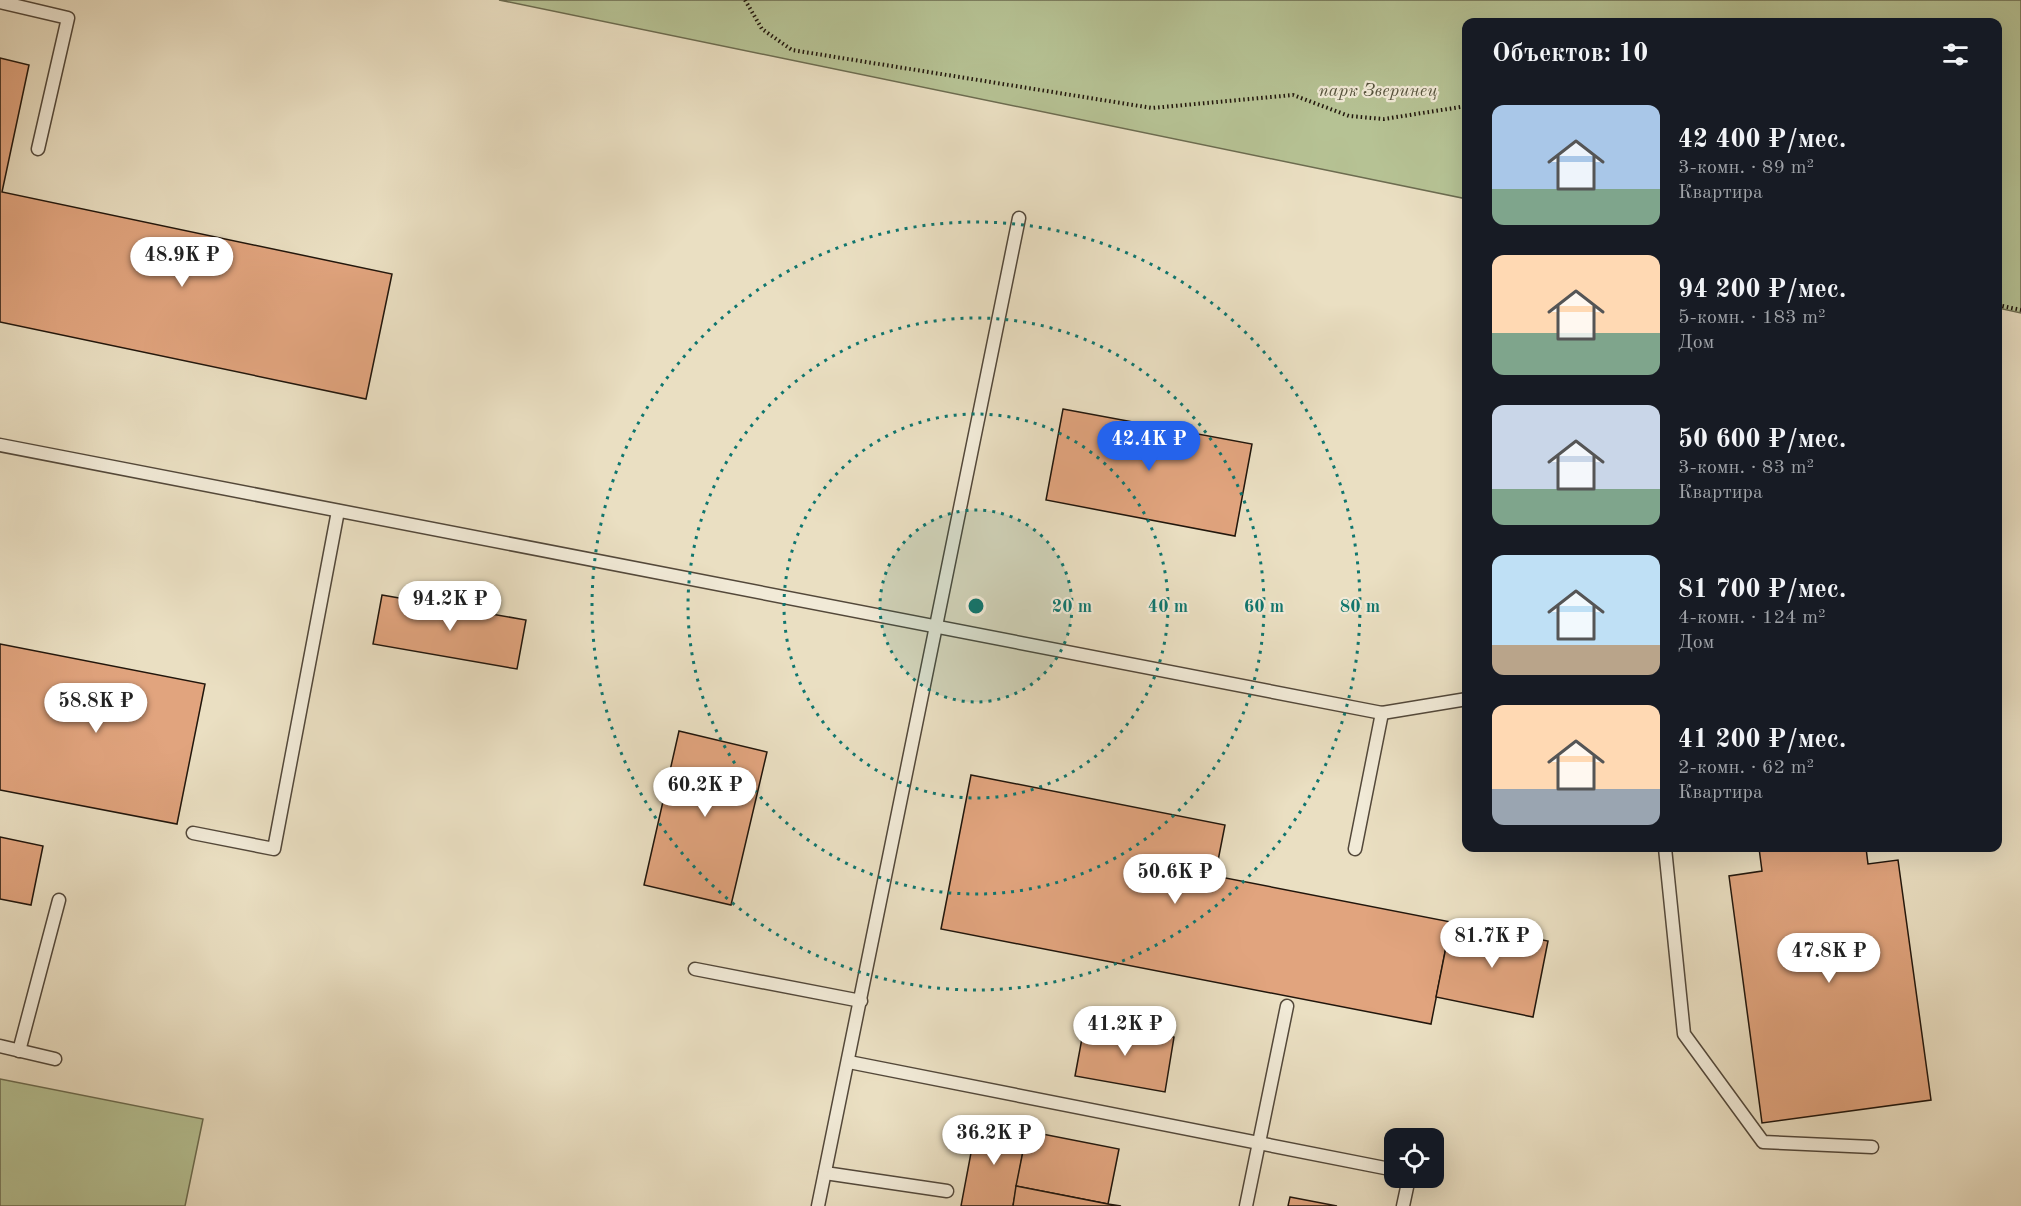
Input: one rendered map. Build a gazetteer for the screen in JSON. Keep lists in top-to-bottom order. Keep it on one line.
{"parks":["парк Зверинец"],"page":{"heading":"Объектов: 10","list":[{"name":"42 400 ₽/мес.","note":"3-комн. · 89 m² · Квартира"},{"name":"94 200 ₽/мес.","note":"5-комн. · 183 m² · Дом"},{"name":"50 600 ₽/мес.","note":"3-комн. · 83 m² · Квартира"},{"name":"81 700 ₽/мес.","note":"4-комн. · 124 m² · Дом"},{"name":"41 200 ₽/мес.","note":"2-комн. · 62 m² · Квартира"}],"price":["48.9K ₽","42.4K ₽","94.2K ₽","58.8K ₽","60.2K ₽","50.6K ₽","81.7K ₽","47.8K ₽","41.2K ₽","36.2K ₽"]},"rings":["20 m","40 m","60 m","80 m"]}
